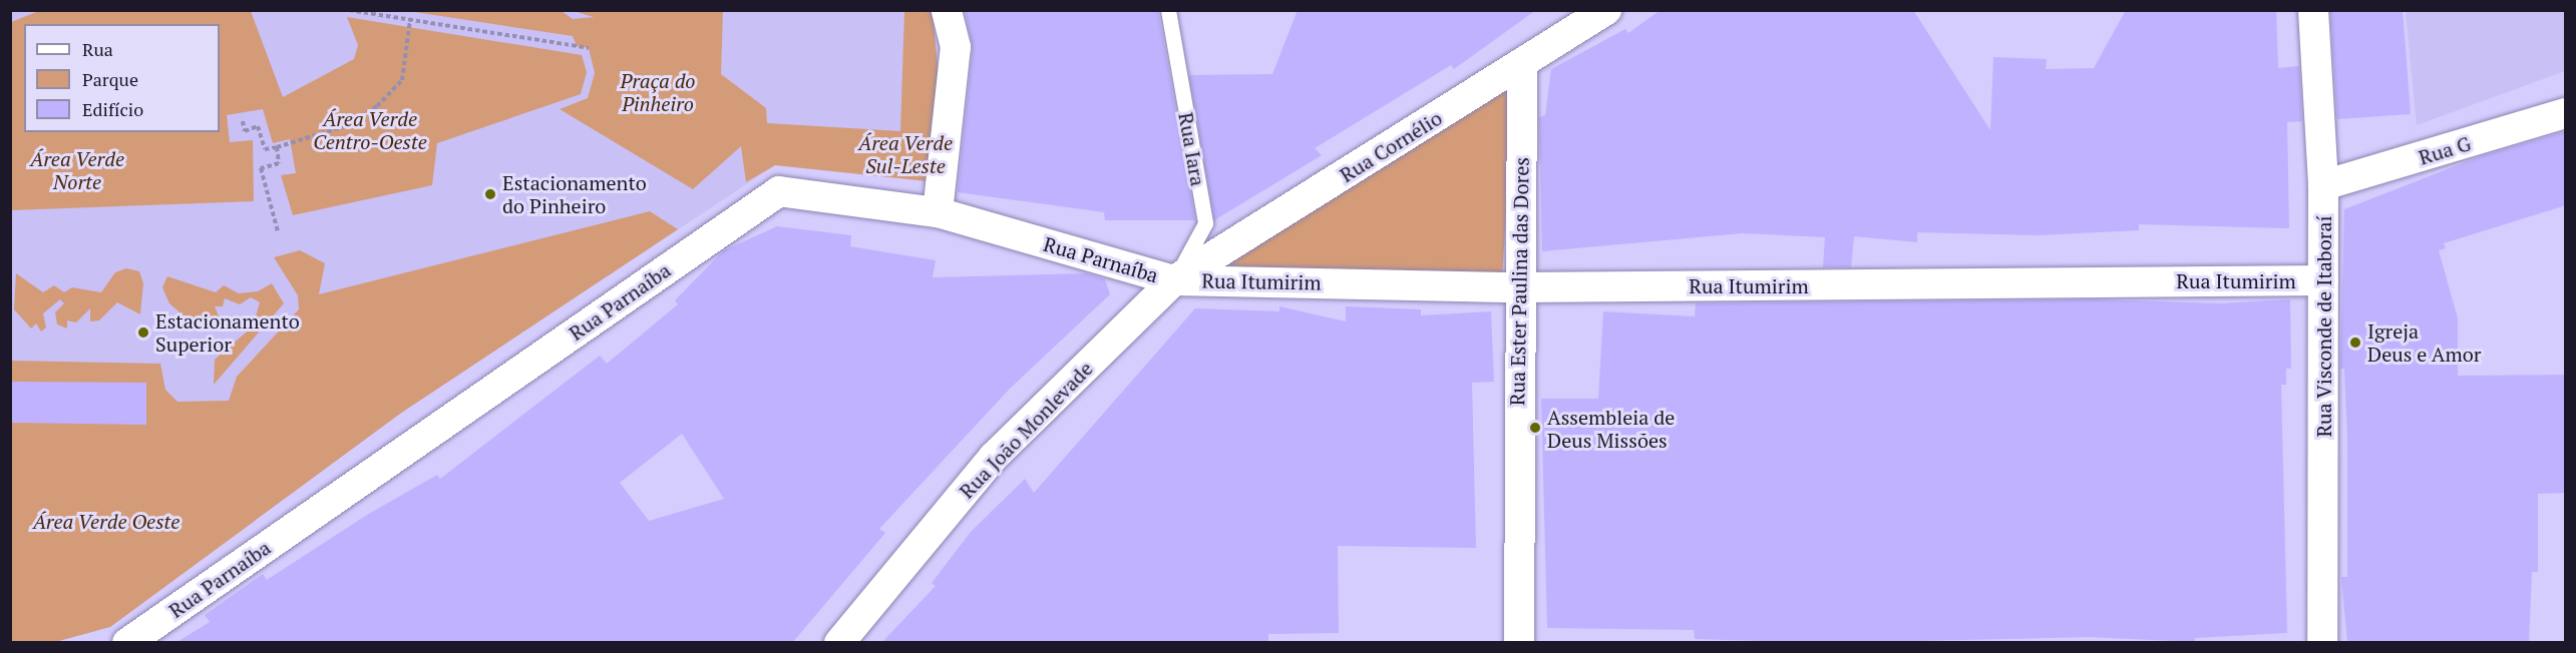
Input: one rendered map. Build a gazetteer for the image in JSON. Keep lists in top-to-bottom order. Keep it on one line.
{"streets":{"street":["Rua Cornélio","Rua G","Rua Parnaíba","Rua Itumirim","Rua Ester Paulina das Dores","Rua Visconde de Itaboraí","Rua João Monlevade"],"lane":["Rua Iara"]},"crossings":[["Rua Cornélio","Rua Iara"],["Rua Cornélio","Rua Parnaíba"],["Rua Cornélio","Rua Itumirim"],["Rua Cornélio","Rua Ester Paulina das Dores"],["Rua Cornélio","Rua João Monlevade"],["Rua Iara","Rua Parnaíba"],["Rua Iara","Rua Itumirim"],["Rua Iara","Rua João Monlevade"],["Rua G","Rua Visconde de Itaboraí"],["Rua Parnaíba","Rua Itumirim"],["Rua Parnaíba","Rua João Monlevade"],["Rua Itumirim","Rua Ester Paulina das Dores"],["Rua Itumirim","Rua Visconde de Itaboraí"],["Rua Itumirim","Rua João Monlevade"]],"parks":["Praça do Pinheiro","Área Verde Centro-Oeste","Área Verde Sul-Leste","Área Verde Norte","Área Verde Oeste"],"places":["Estacionamento do Pinheiro","Estacionamento Superior","Igreja Deus e Amor","Assembleia de Deus Missões"],"legend":["Rua","Parque","Edifício"]}
